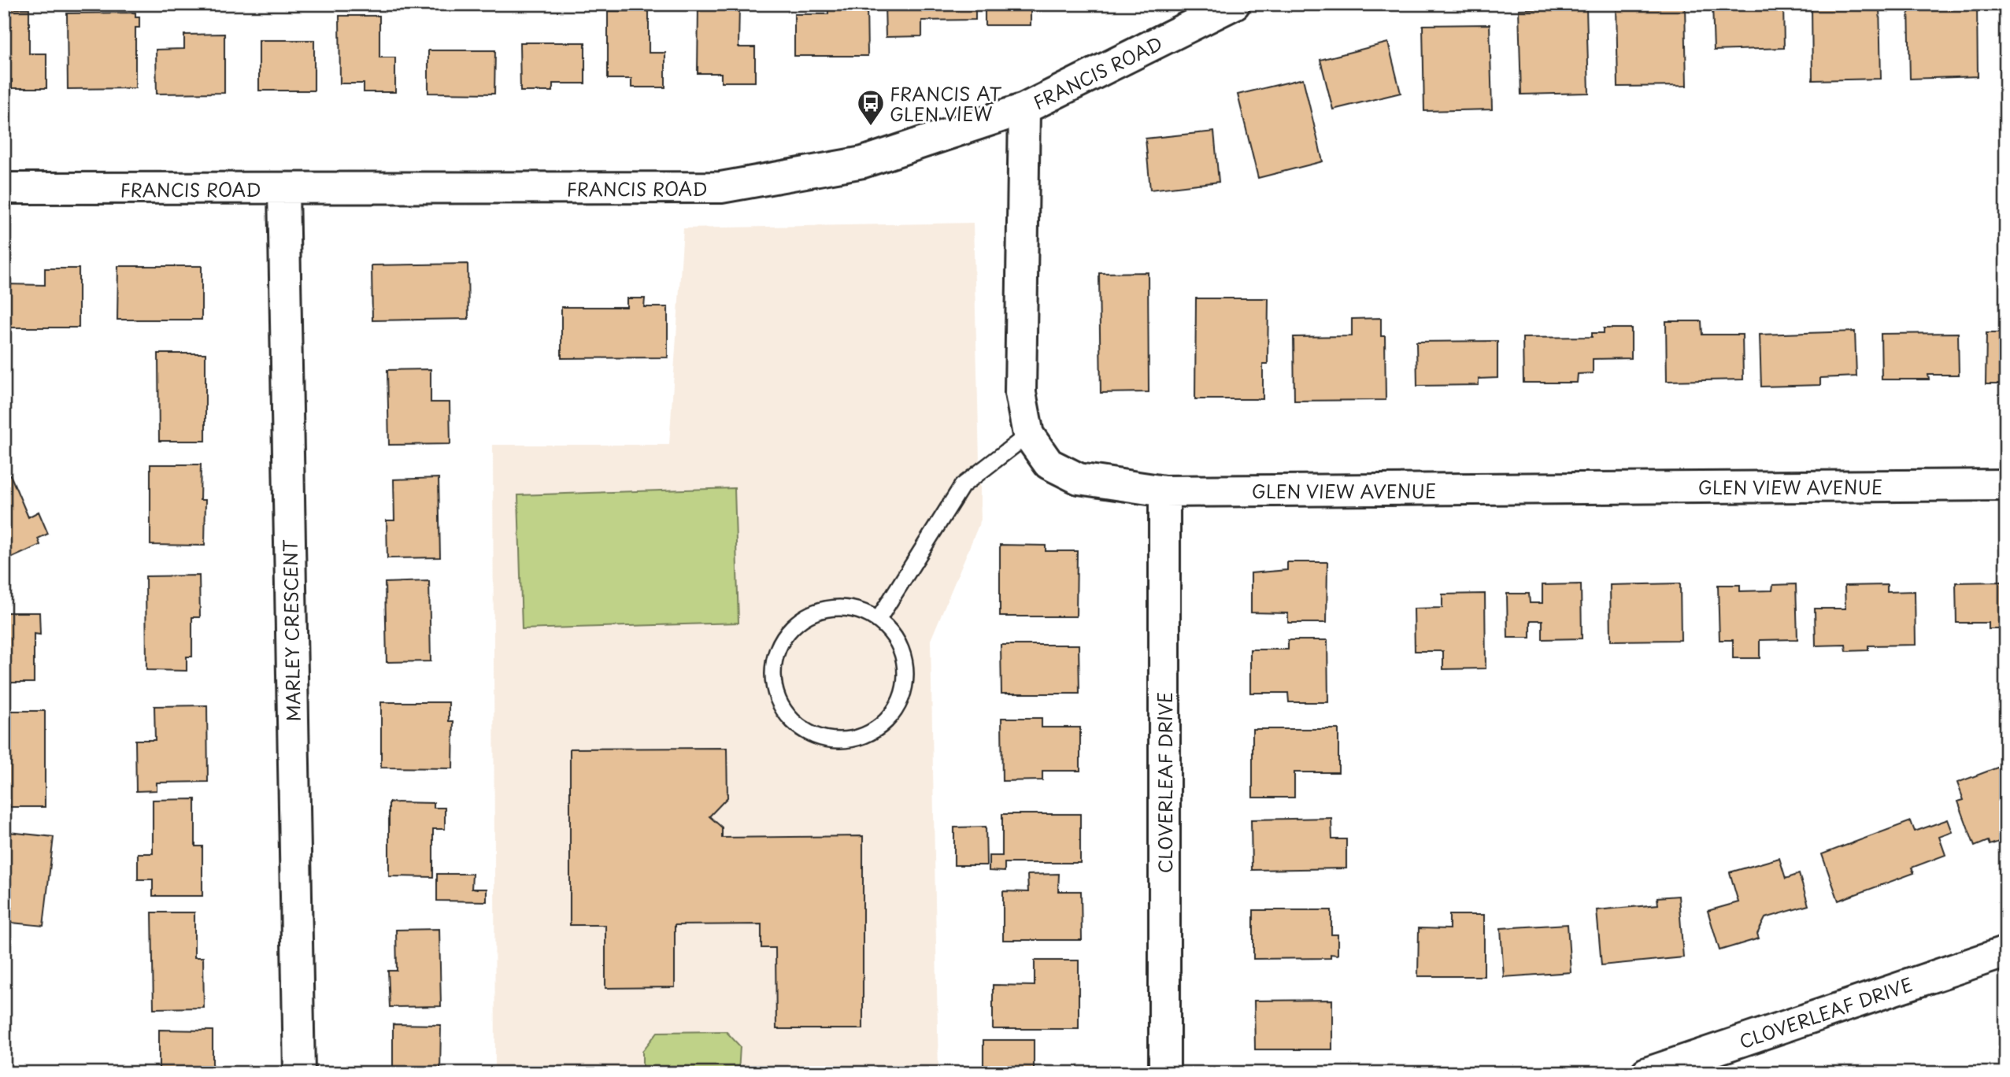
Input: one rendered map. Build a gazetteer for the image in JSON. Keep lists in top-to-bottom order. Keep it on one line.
{"streets":{"street":["FRANCIS ROAD","GLEN VIEW AVENUE","MARLEY CRESCENT","CLOVERLEAF DRIVE"]},"crossings":[["FRANCIS ROAD","GLEN VIEW AVENUE"],["FRANCIS ROAD","MARLEY CRESCENT"],["GLEN VIEW AVENUE","CLOVERLEAF DRIVE"]],"places":{"bus stop":["FRANCIS AT GLEN VIEW"]}}
